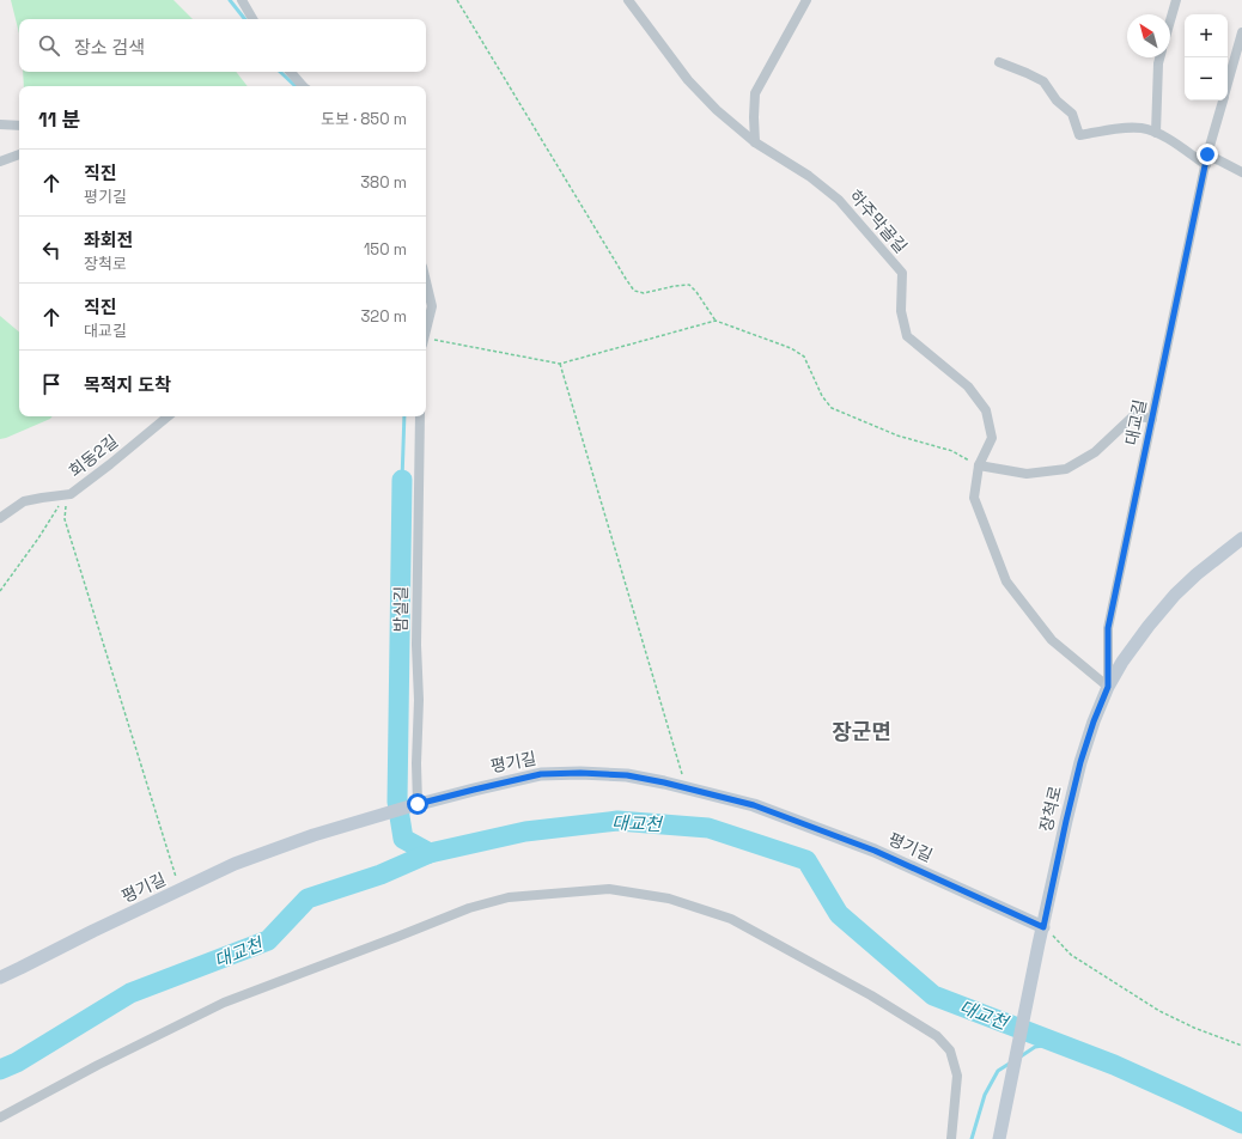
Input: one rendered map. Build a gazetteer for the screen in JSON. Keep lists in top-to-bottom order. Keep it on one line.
{"streets":{"main road":["평기길","장척로"],"street":["하주막골길","대교길","회동2길","밤실길"]},"crossings":[["하주막골길","대교길"],["하주막골길","장척로"],["대교길","장척로"],["밤실길","평기길"],["평기길","장척로"]],"districts":["장군면"],"water":["대교천"],"north":"top left","page":{"map_buttons":["+","−"],"search":"장소 검색","heading":["11 분","도보 · 850 m"],"list":[["직진","평기길","380 m"],["좌회전","장척로","150 m"],["직진","대교길","320 m"],"목적지 도착"]}}
